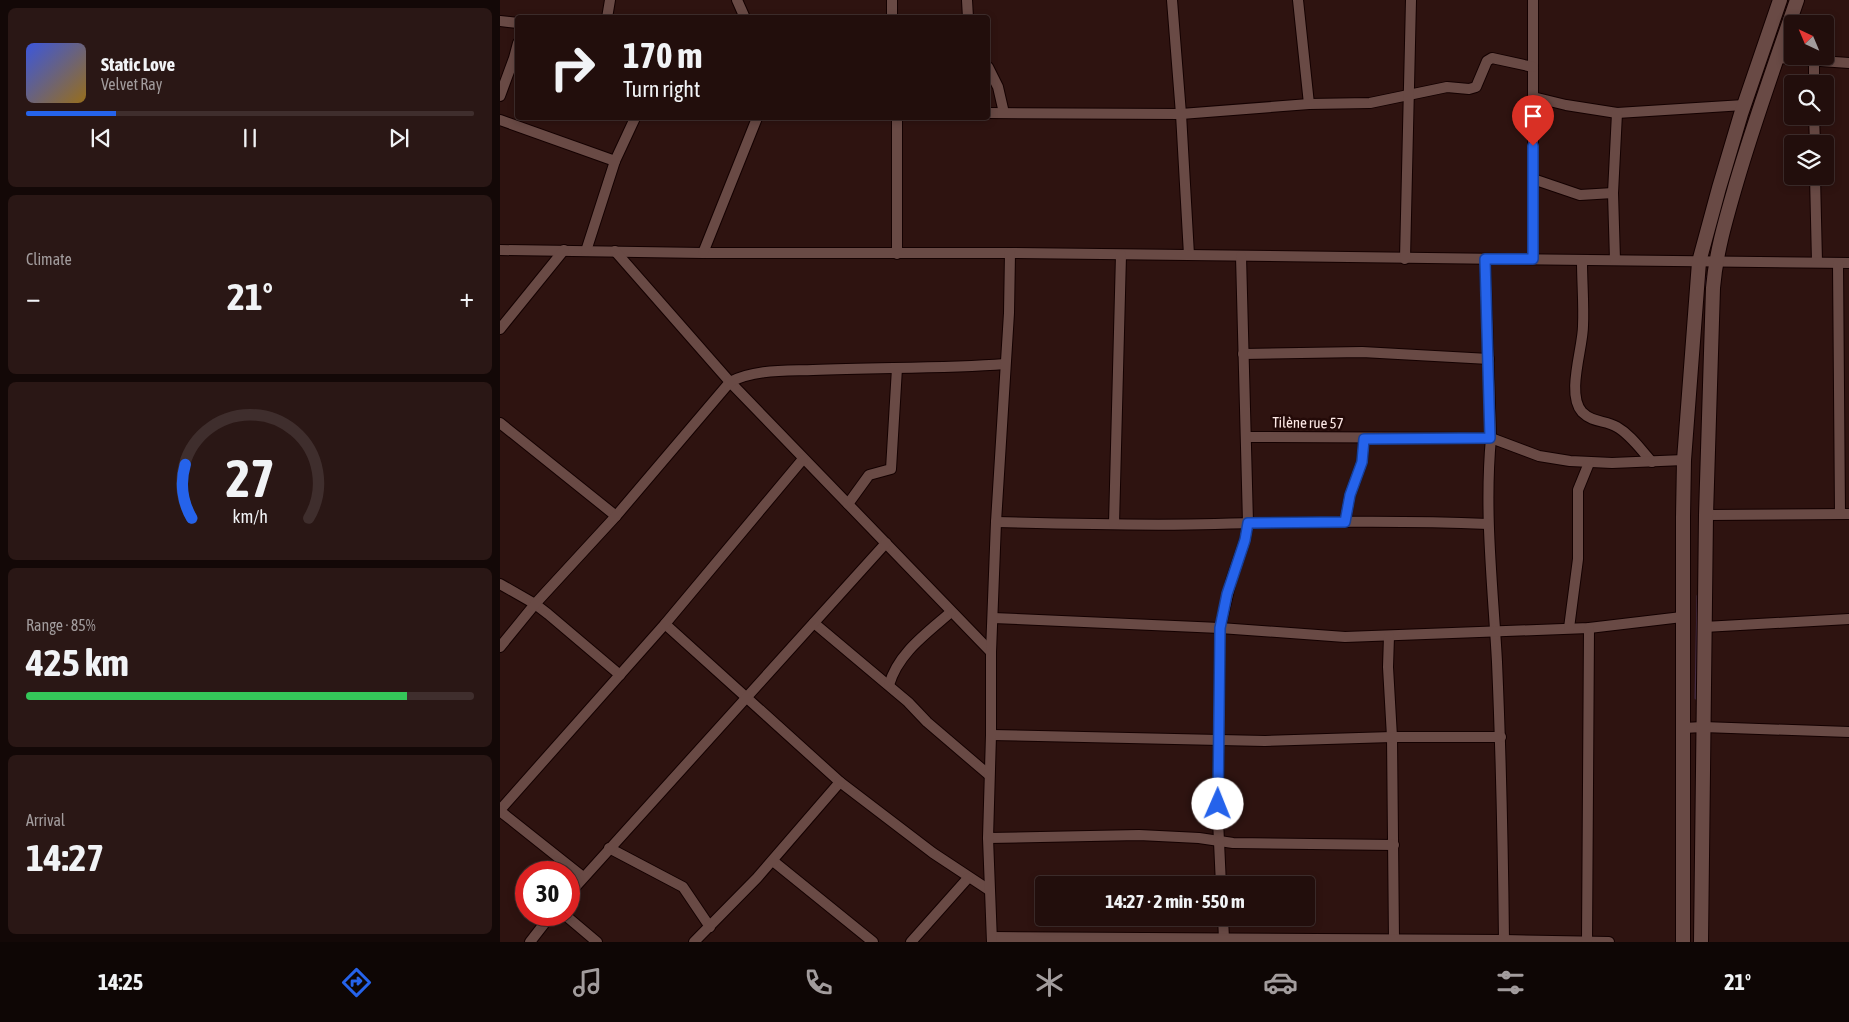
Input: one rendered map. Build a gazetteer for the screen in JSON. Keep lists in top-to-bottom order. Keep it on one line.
{"streets":{"street":["Tilène rue 57"]},"north":"top left","page":{"turn":["170 m","Turn right"],"song":["Static Love","Velvet Ray"],"tile":["Climate",["Range · 85%","425 km"],["Arrival","14:27"]],"heat":["−","21°","+"],"limit":"30","trip":"14:27 · 2 min · 550 m","tabs":["14:25","21°"],"gauge":["27","km/h"]}}
